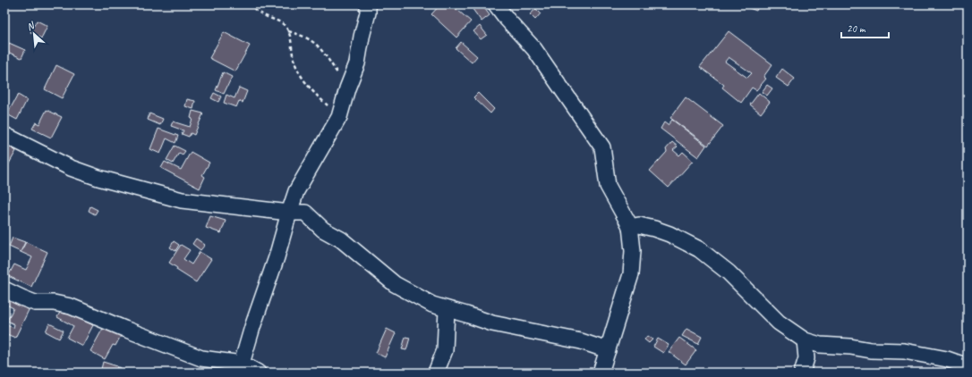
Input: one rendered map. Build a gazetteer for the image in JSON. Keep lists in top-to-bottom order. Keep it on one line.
{"scale_bar":"20 m","north":"top left"}
